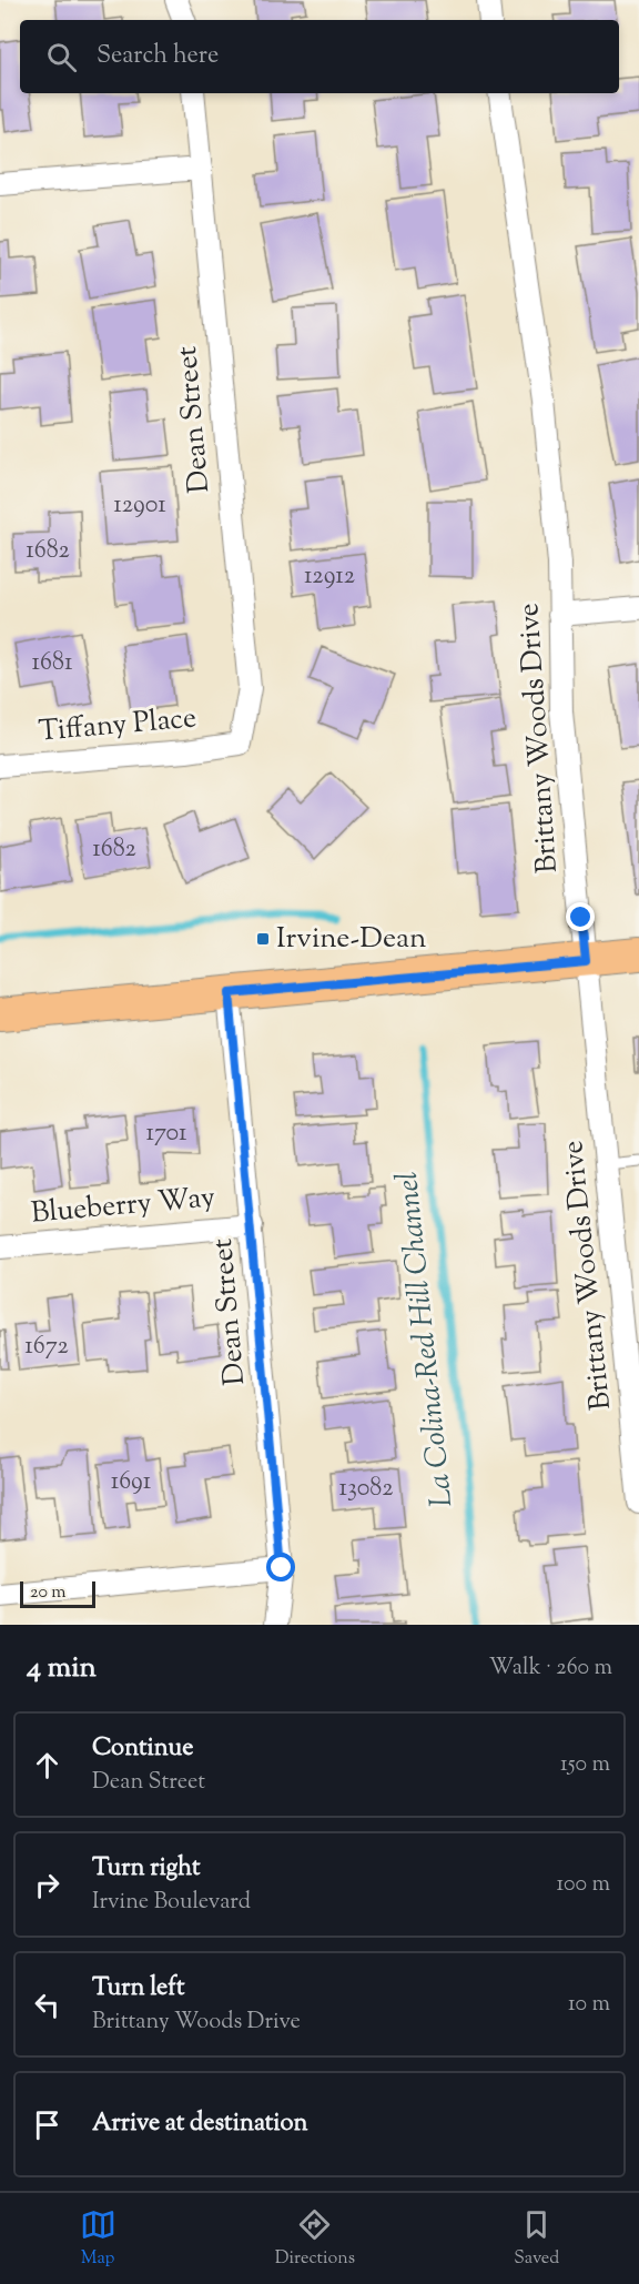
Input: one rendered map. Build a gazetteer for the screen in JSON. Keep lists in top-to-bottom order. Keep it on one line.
{"streets":{"street":["Dean Street","Tiffany Place","Brittany Woods Drive","Blueberry Way"]},"crossings":[["Dean Street","Tiffany Place"],["Dean Street","Blueberry Way"]],"water":["La Colina-Red Hill Channel"],"places":{"transit":["Irvine-Dean"]},"house_numbers":["12901","1682","12912","1681","1682","1701","1672","1691","13082"],"scale_bar":"20 m","page":{"search":"Search here","scale":"20 m","heading":["4 min","Walk · 260 m"],"list":[["Continue","Dean Street","150 m"],["Turn right","Irvine Boulevard","100 m"],["Turn left","Brittany Woods Drive","10 m"],"Arrive at destination"],"nav":["Map","Directions","Saved"]}}
